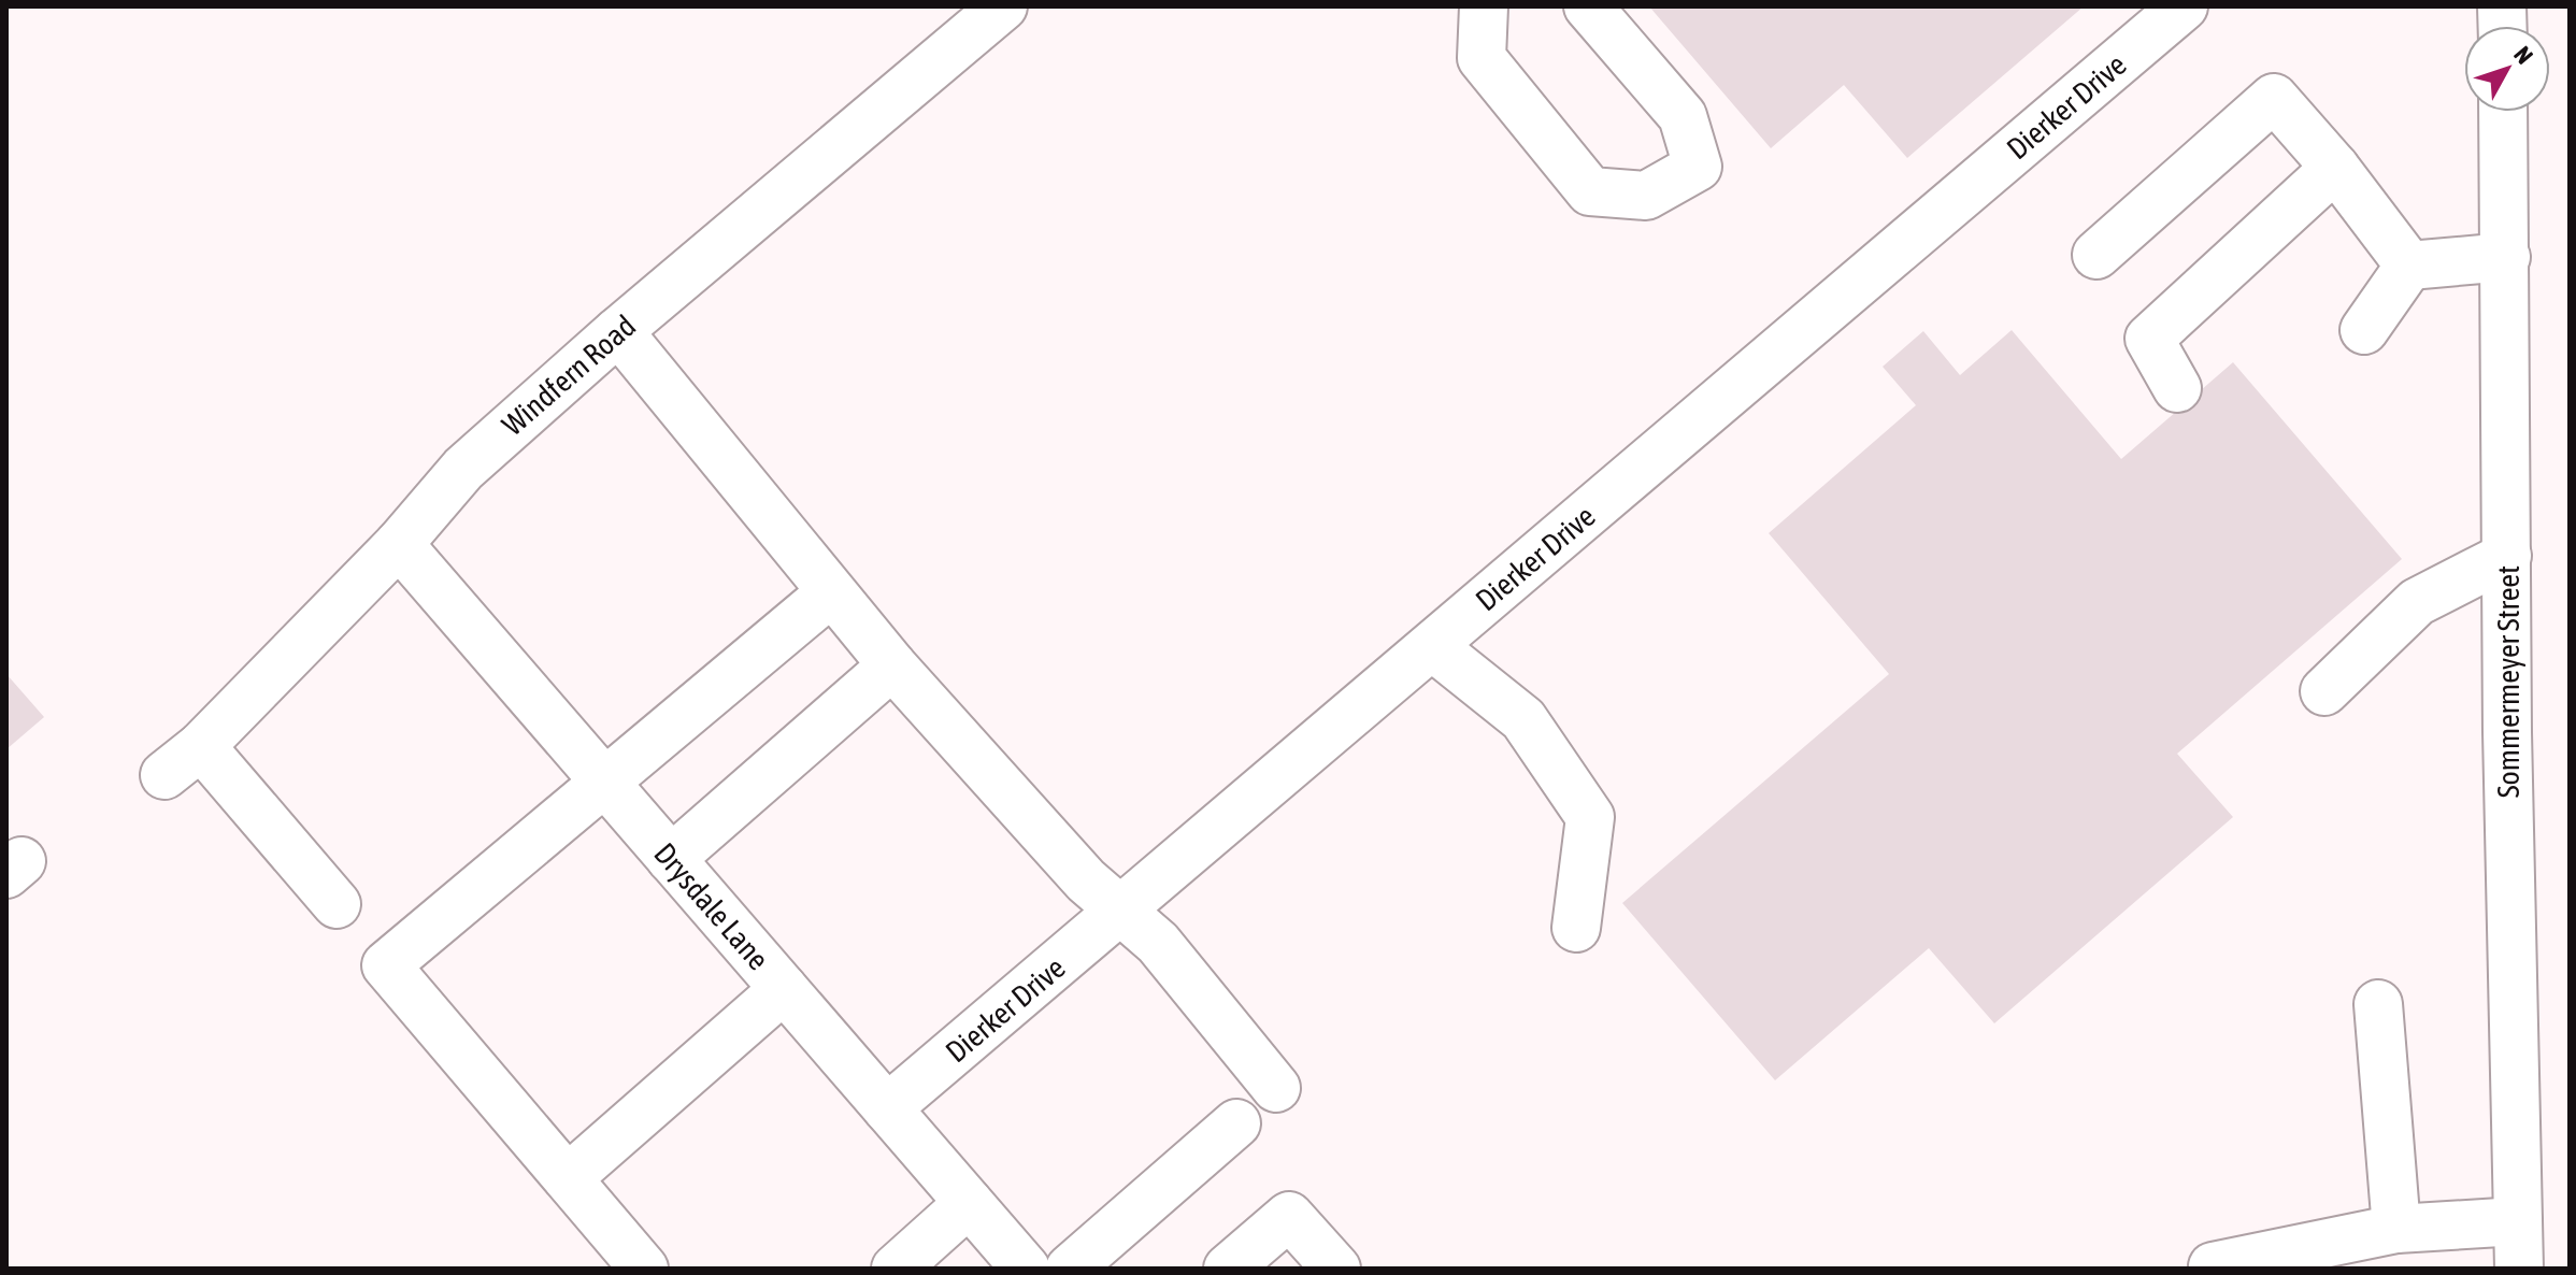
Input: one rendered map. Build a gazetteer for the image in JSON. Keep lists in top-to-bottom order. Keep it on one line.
{"streets":{"street":["Dierker Drive","Windfern Road","Sommermeyer Street","Drysdale Lane"]},"crossings":[["Dierker Drive","Drysdale Lane"],["Windfern Road","Drysdale Lane"]],"north":"top right"}
